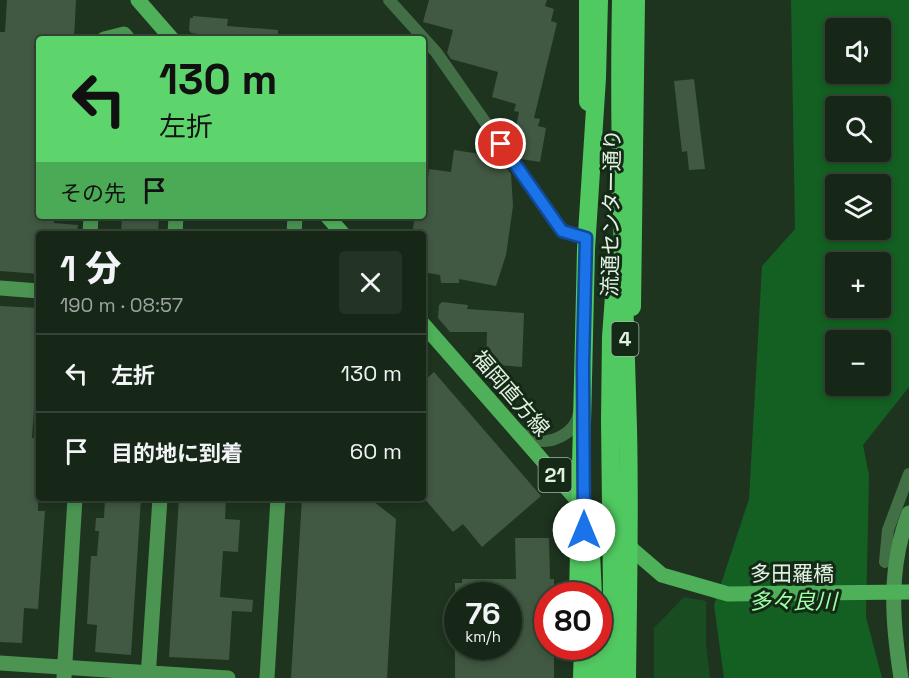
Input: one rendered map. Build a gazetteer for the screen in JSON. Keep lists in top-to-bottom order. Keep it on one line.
{"streets":{"highway":["流通センター通り","4"],"main road":["福岡直方線","21","多田羅橋"]},"crossings":[["流通センター通り","福岡直方線"],["福岡直方線","多田羅橋"],["21","多田羅橋"]],"water":["多々良川"],"page":{"map_buttons":["+","−"],"turn":["130 m","左折"],"then":"その先","heading":["1 分","190 m · 08:57"],"list":[{"name":"左折","value":"130 m"},{"name":"目的地に到着","value":"60 m"}],"speed":"76 km/h","limit":"80"}}
